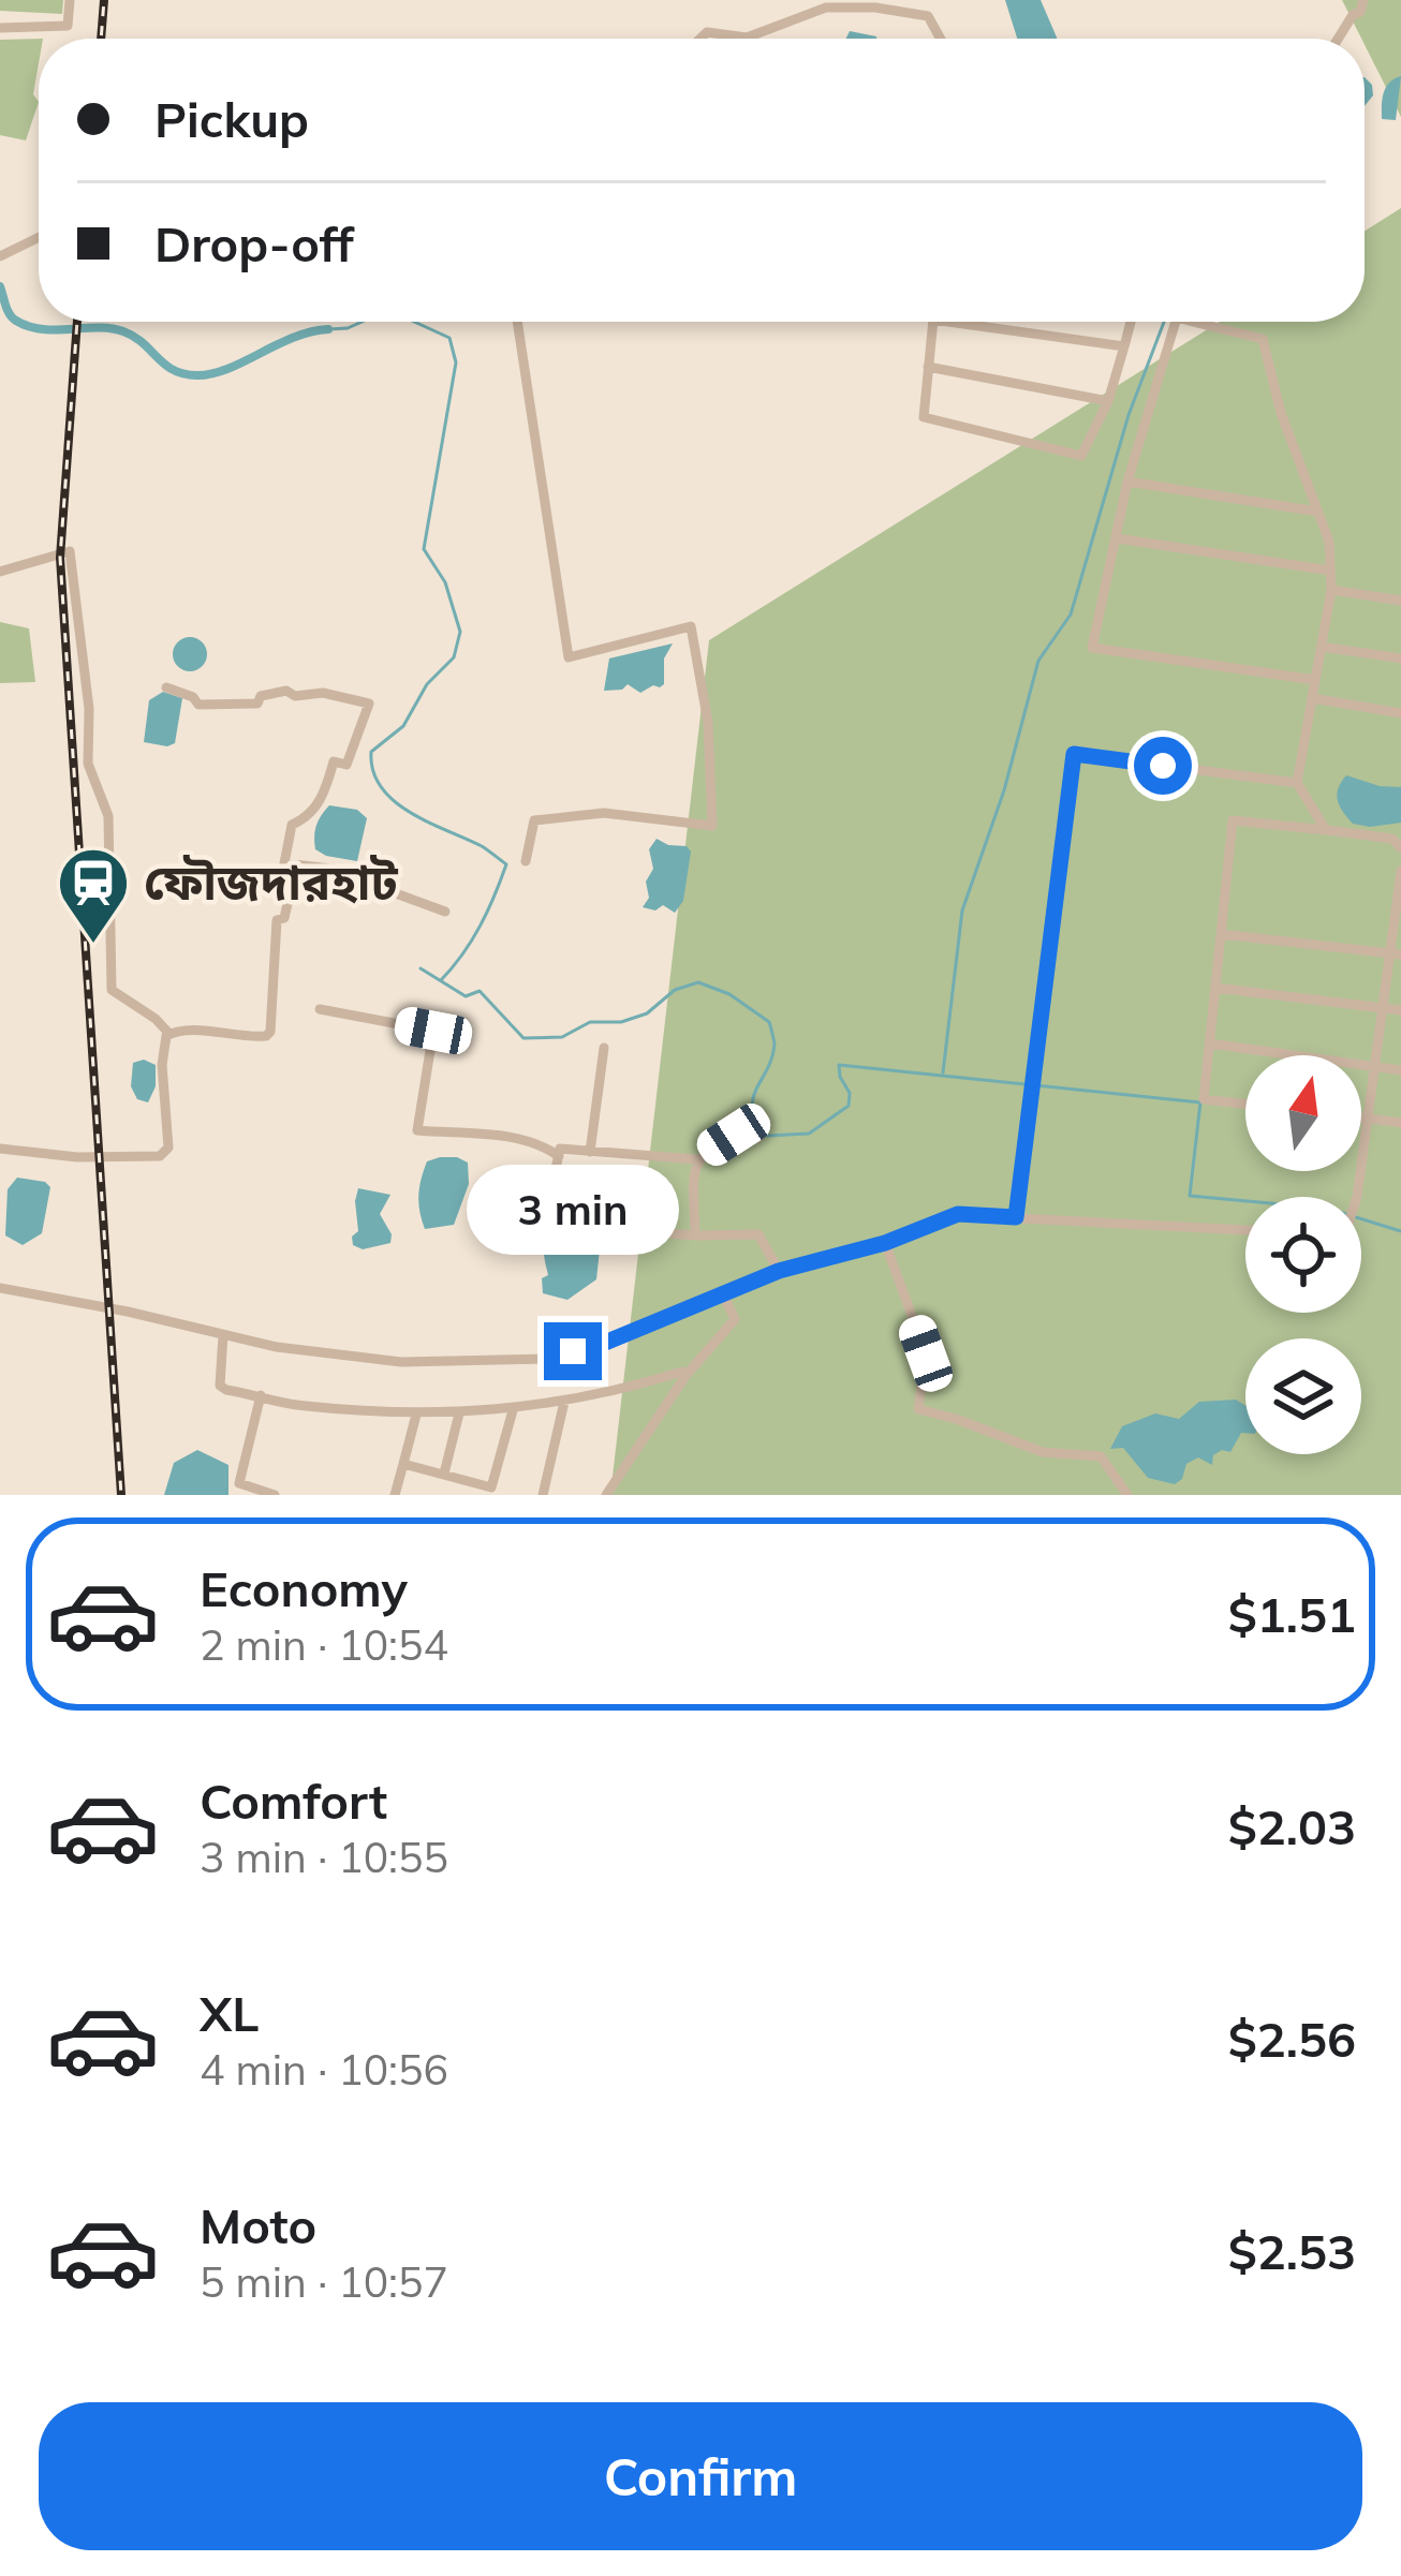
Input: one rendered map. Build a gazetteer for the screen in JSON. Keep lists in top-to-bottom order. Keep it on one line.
{"places":{"station":["ফৌজদারহাট"]},"north":"top","page":{"banner":["Pickup","Drop-off"],"bubble":"3 min","list":[{"name":"Economy","note":"2 min · 10:54","value":"$1.51"},{"name":"Comfort","note":"3 min · 10:55","value":"$2.03"},{"name":"XL","note":"4 min · 10:56","value":"$2.56"},{"name":"Moto","note":"5 min · 10:57","value":"$2.53"}],"buttons":"Confirm"}}
